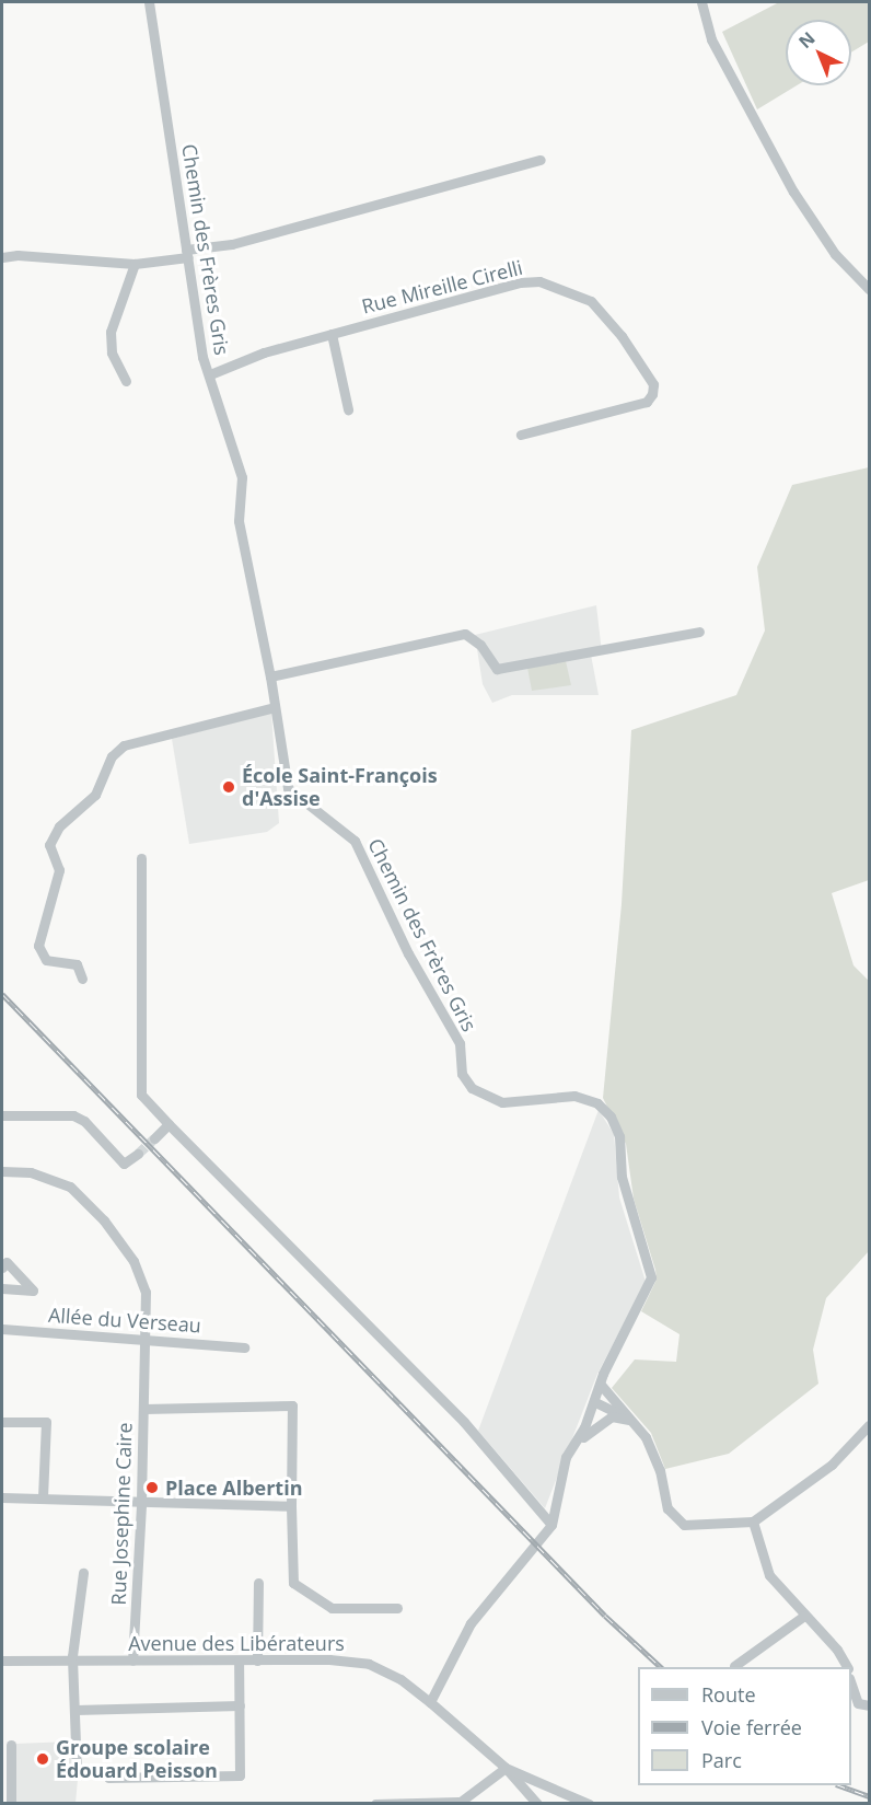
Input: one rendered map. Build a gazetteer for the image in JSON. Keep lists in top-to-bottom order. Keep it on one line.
{"streets":{"street":["Chemin des Frères Gris","Rue Mireille Cirelli","Allée du Verseau","Rue Josephine Caire","Avenue des Libérateurs"]},"crossings":[["Chemin des Frères Gris","Rue Mireille Cirelli"],["Allée du Verseau","Rue Josephine Caire"],["Rue Josephine Caire","Avenue des Libérateurs"]],"places":["École Saint-François d'Assise","Place Albertin","Groupe scolaire Édouard Peisson"],"legend":["Route","Voie ferrée","Parc"],"north":"top left"}
